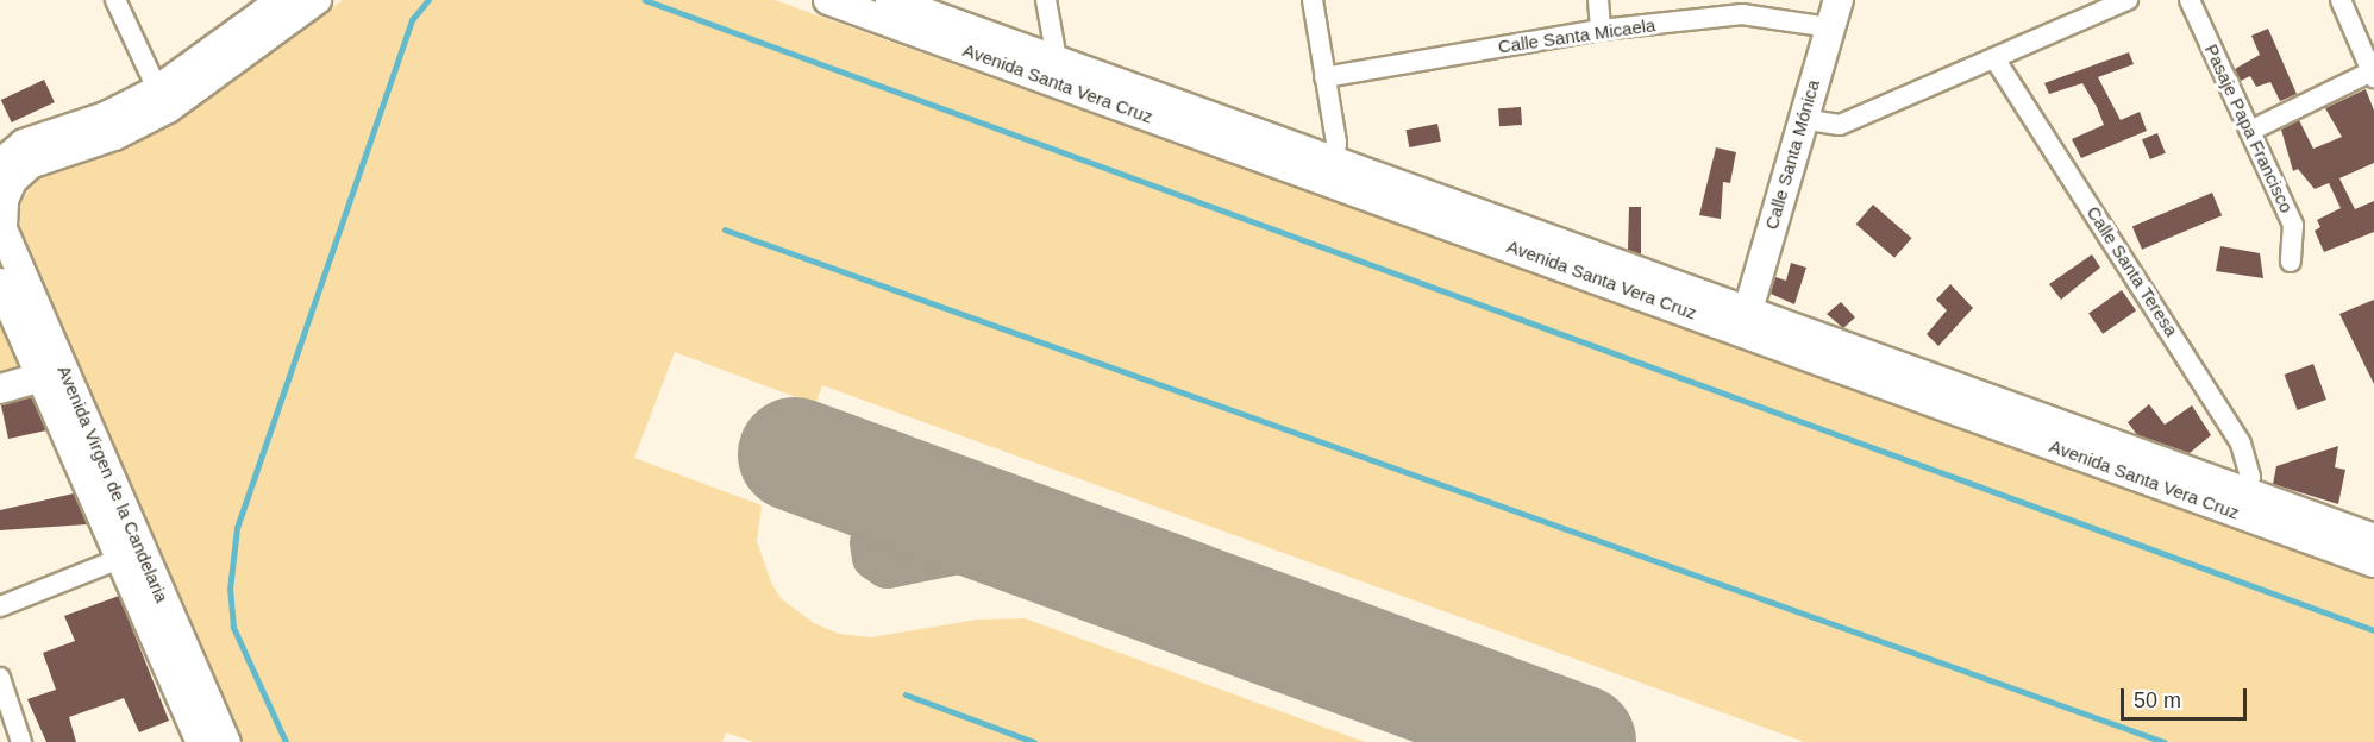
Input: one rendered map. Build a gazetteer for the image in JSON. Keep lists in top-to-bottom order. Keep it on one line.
{"streets":{"main road":["Avenida Santa Vera Cruz","Calle Santa Mónica","Avenida Virgen de la Candelaria"],"street":["Calle Santa Micaela","Pasaje Papa Francisco","Calle Santa Teresa"]},"crossings":[["Calle Santa Micaela","Calle Santa Mónica"],["Avenida Santa Vera Cruz","Calle Santa Mónica"],["Avenida Santa Vera Cruz","Calle Santa Teresa"]],"scale_bar":"50 m"}
